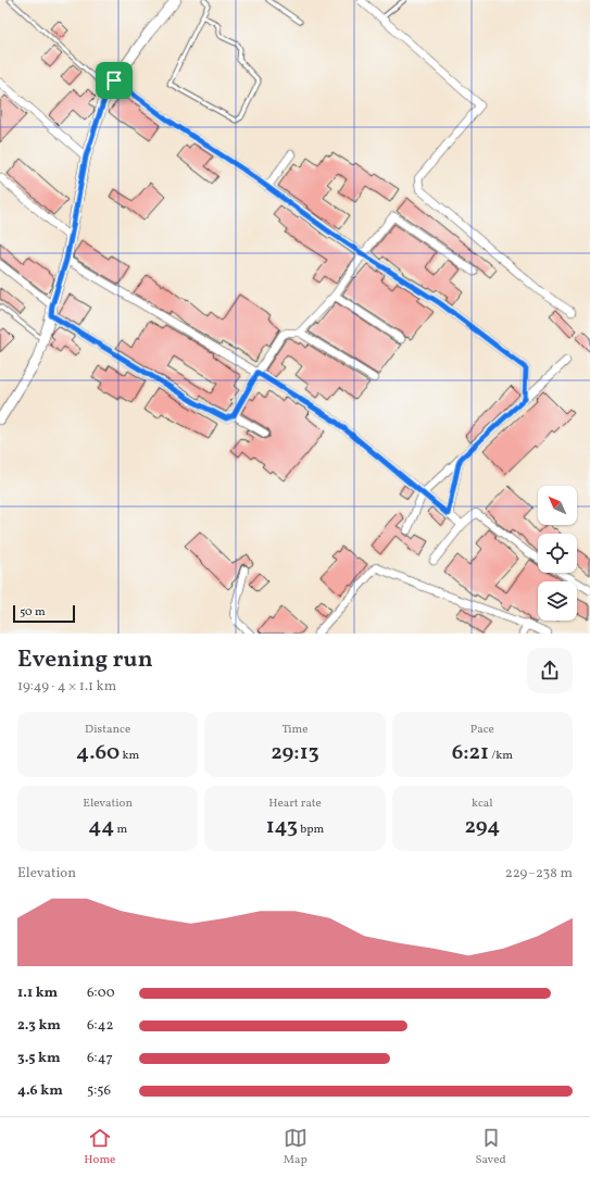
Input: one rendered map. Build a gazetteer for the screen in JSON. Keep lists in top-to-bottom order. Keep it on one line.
{"scale_bar":"50 m","north":"top left","page":{"scale":"50 m","heading":["Evening run","19:49 · 4 × 1.1 km"],"stats":[["Distance","4.60 km"],["Time","29:13"],["Pace","6:21 /km"],["Elevation","44 m"],["Heart rate","143 bpm"],["kcal","294"]],"chart":["Elevation","229–238 m"],"list":[{"name":"1.1 km","note":"6:00"},{"name":"2.3 km","note":"6:42"},{"name":"3.5 km","note":"6:47"},{"name":"4.6 km","note":"5:56"}],"tabs":["Home","Map","Saved"]}}
